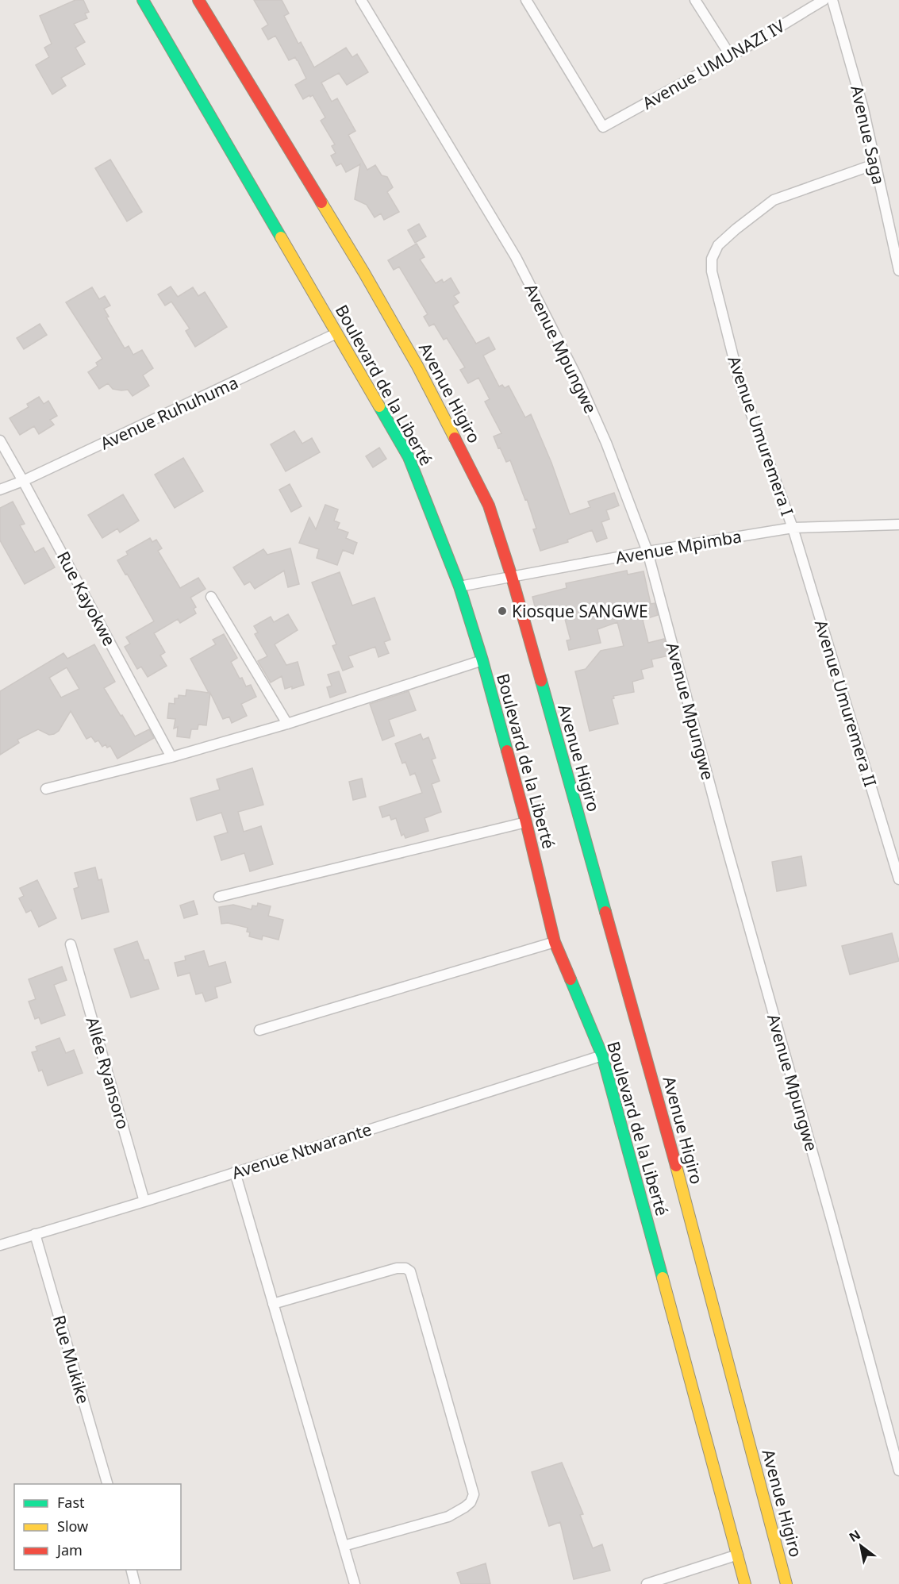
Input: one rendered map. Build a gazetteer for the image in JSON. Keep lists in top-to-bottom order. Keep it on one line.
{"streets":{"main road":["Boulevard de la Liberté","Avenue Higiro"],"street":["Avenue UMUNAZI IV","Avenue Saga","Avenue Mpungwe","Avenue Ruhuhuma","Avenue Umuremera I","Avenue Mpimba","Rue Kayokwe","Avenue Umuremera II","Allée Ryansoro","Avenue Ntwarante","Rue Mukike"]},"crossings":[["Avenue Saga","Avenue Umuremera I"],["Avenue Mpungwe","Avenue Mpimba"],["Boulevard de la Liberté","Avenue Ruhuhuma"],["Boulevard de la Liberté","Avenue Mpimba"],["Boulevard de la Liberté","Avenue Ntwarante"],["Avenue Higiro","Avenue Mpimba"],["Avenue Ruhuhuma","Rue Kayokwe"],["Avenue Umuremera I","Avenue Mpimba"],["Avenue Umuremera I","Avenue Umuremera II"],["Avenue Mpimba","Avenue Umuremera II"],["Allée Ryansoro","Avenue Ntwarante"],["Avenue Ntwarante","Rue Mukike"]],"places":["Kiosque SANGWE"],"legend":["Fast","Slow","Jam"],"north":"top left"}
